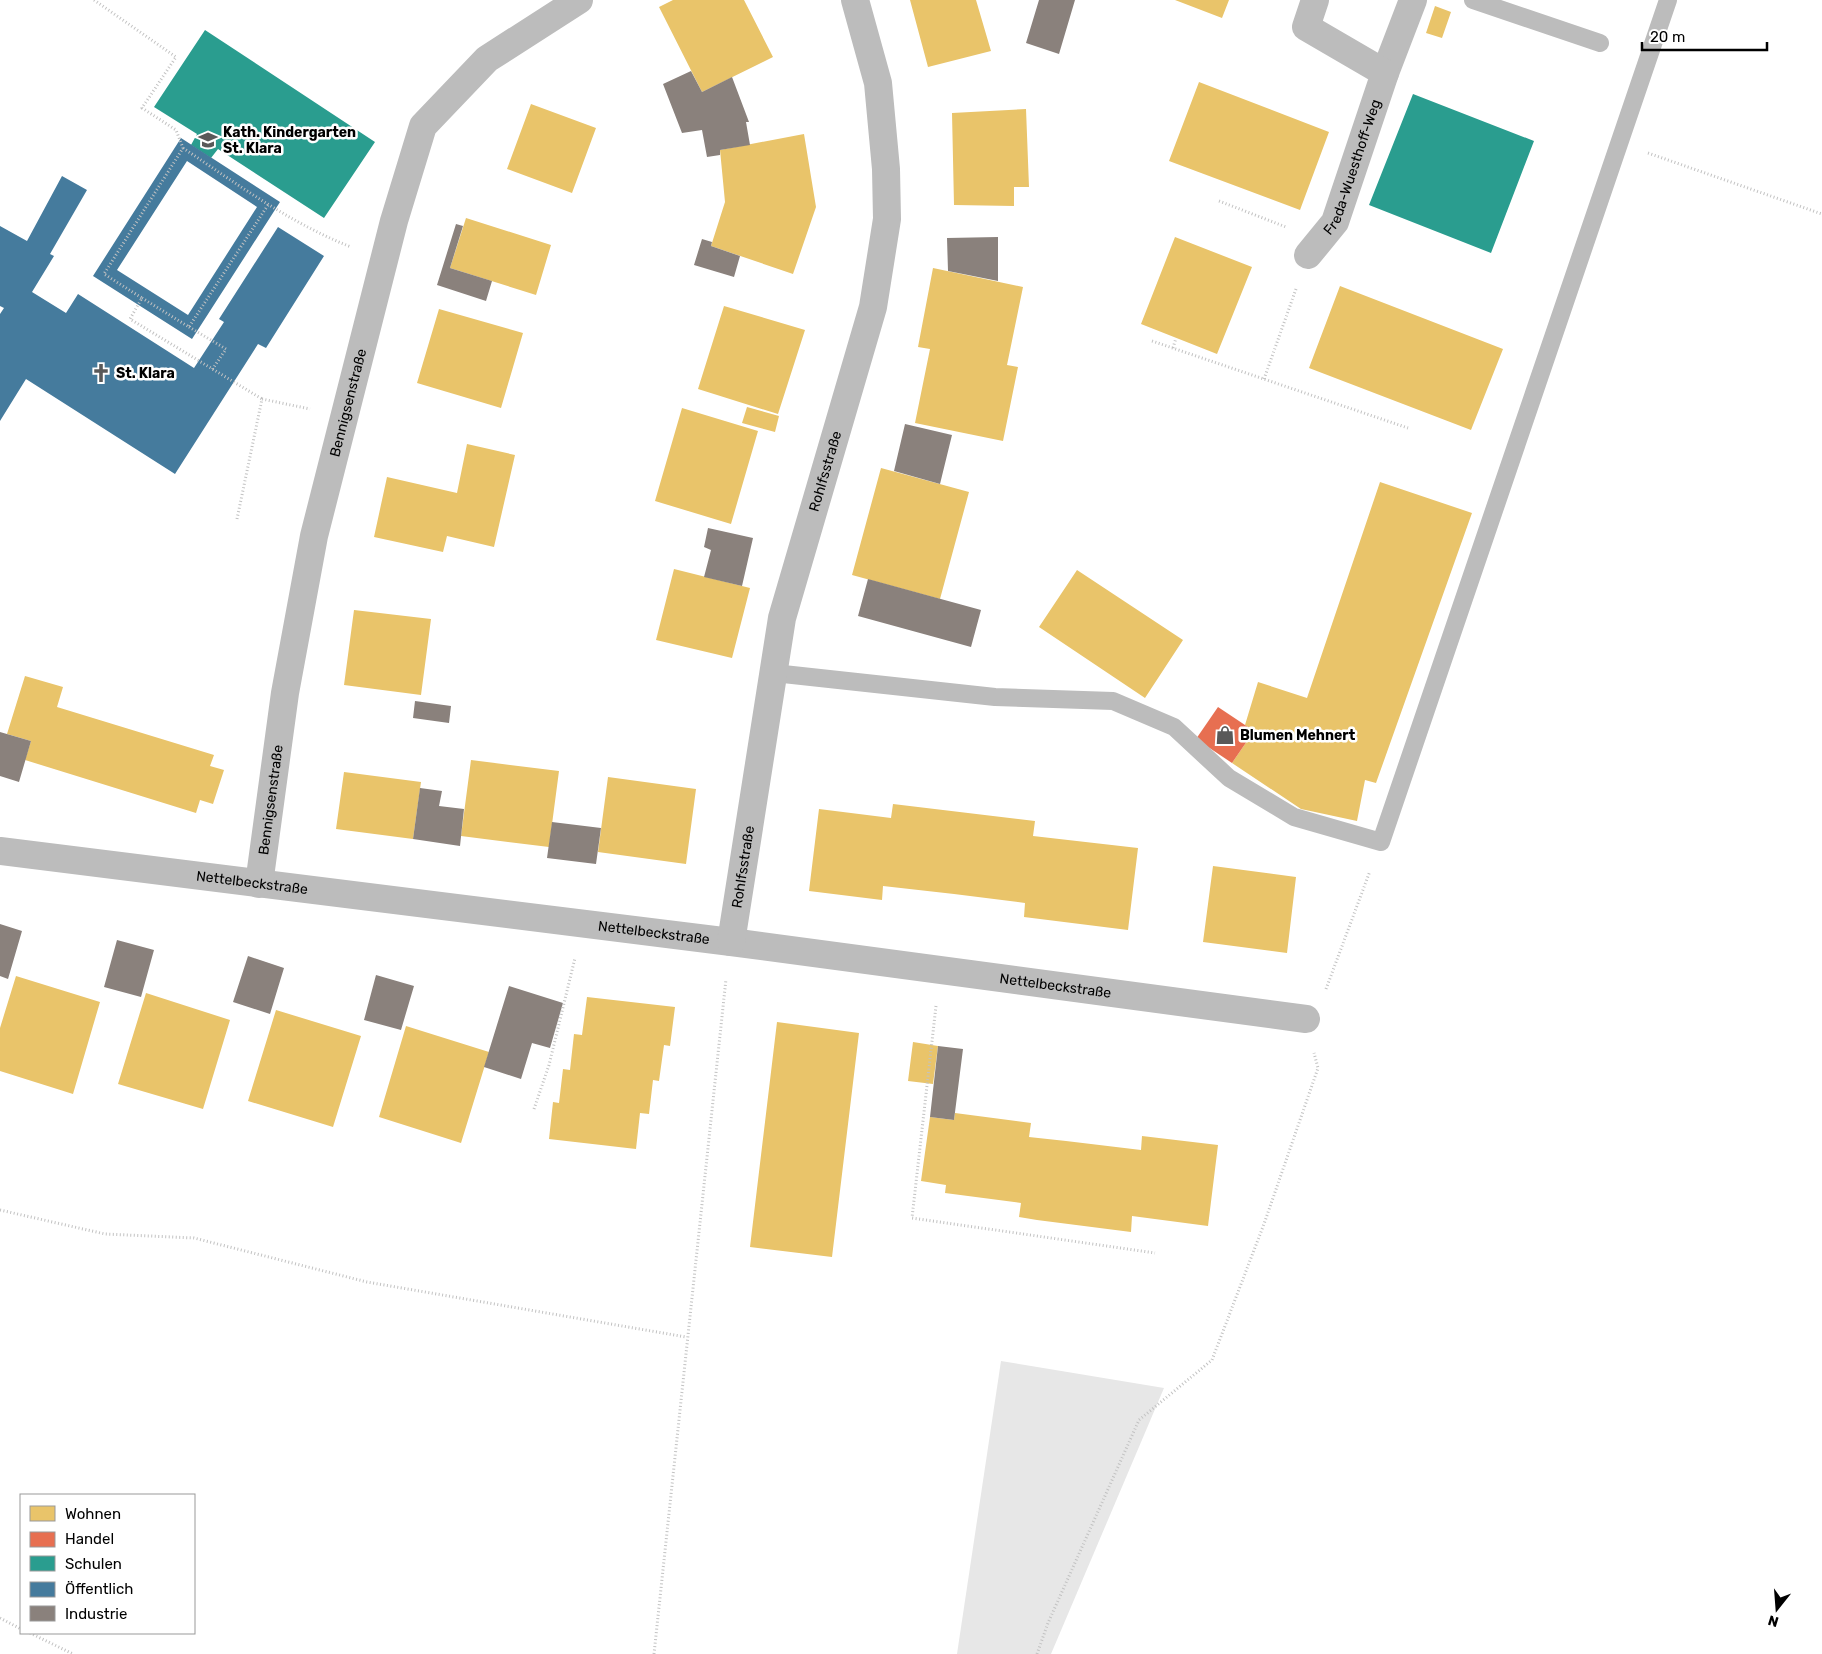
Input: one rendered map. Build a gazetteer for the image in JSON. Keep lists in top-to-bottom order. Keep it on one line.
{"streets":{"street":["Freda-Wuesthoff-Weg","Bennigsenstraße","Rohlfsstraße","Nettelbeckstraße"]},"crossings":[["Bennigsenstraße","Nettelbeckstraße"],["Rohlfsstraße","Nettelbeckstraße"]],"places":{"school or university":["Kath. Kindergarten St. Klara"],"church":["St. Klara"],"shop":["Blumen Mehnert"]},"legend":["Wohnen","Handel","Schulen","Öffentlich","Industrie"],"scale_bar":"20 m","north":"bottom"}
